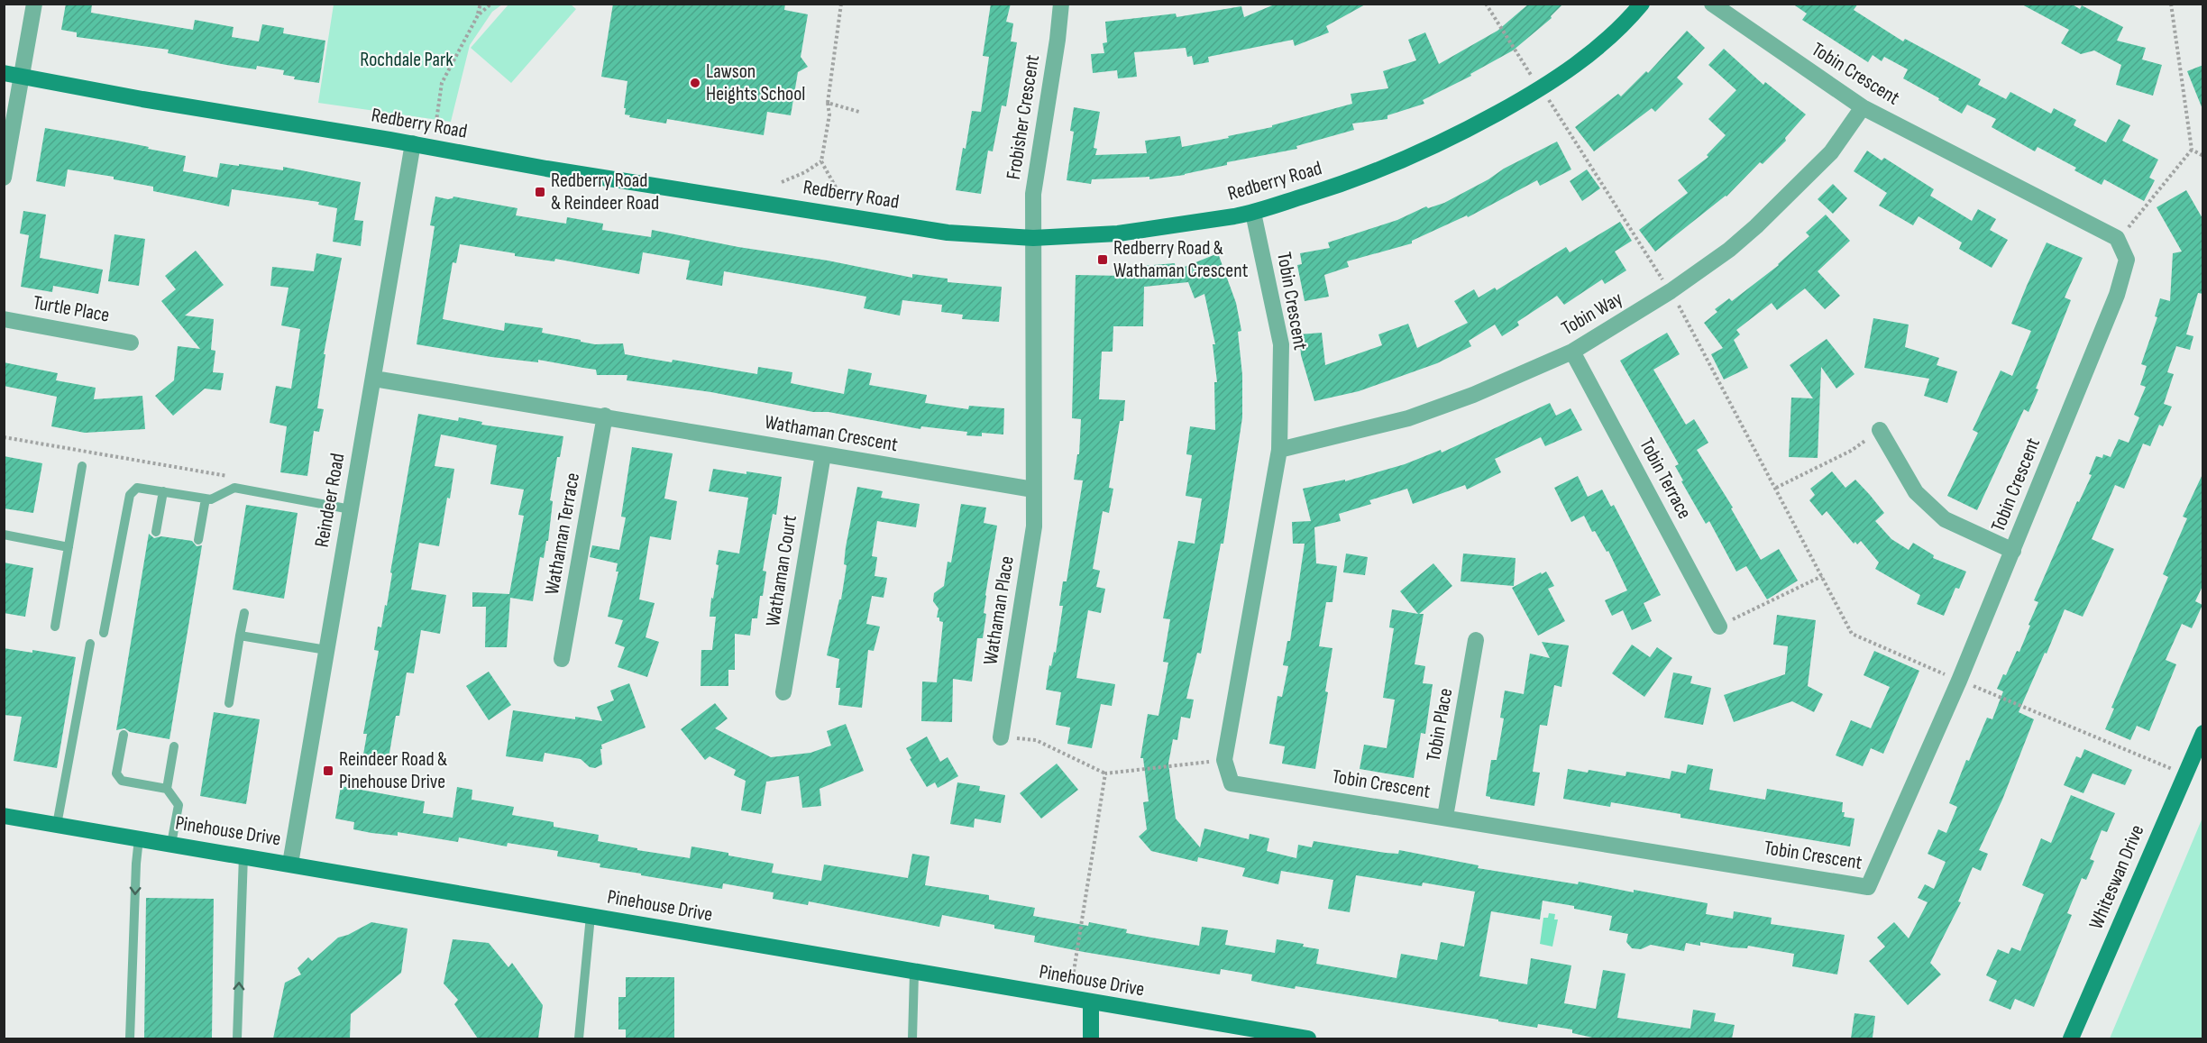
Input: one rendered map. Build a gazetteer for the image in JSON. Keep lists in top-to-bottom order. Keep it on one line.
{"streets":{"street":["Tobin Crescent","Frobisher Crescent","Redberry Road","Turtle Place","Tobin Way","Wathaman Crescent","Tobin Terrace","Reindeer Road","Wathaman Terrace","Wathaman Court","Wathaman Place","Tobin Place","Pinehouse Drive","Whiteswan Drive"]},"crossings":[["Tobin Crescent","Redberry Road"],["Tobin Crescent","Tobin Way"],["Tobin Crescent","Tobin Place"],["Frobisher Crescent","Redberry Road"],["Redberry Road","Reindeer Road"],["Tobin Way","Tobin Terrace"],["Wathaman Crescent","Reindeer Road"],["Wathaman Crescent","Wathaman Terrace"],["Wathaman Crescent","Wathaman Court"],["Wathaman Crescent","Wathaman Place"],["Reindeer Road","Pinehouse Drive"]],"parks":["Rochdale Park"],"places":{"other":["Lawson Heights School"],"transit":["Redberry Road & Reindeer Road","Redberry Road & Wathaman Crescent","Reindeer Road & Pinehouse Drive"]}}
